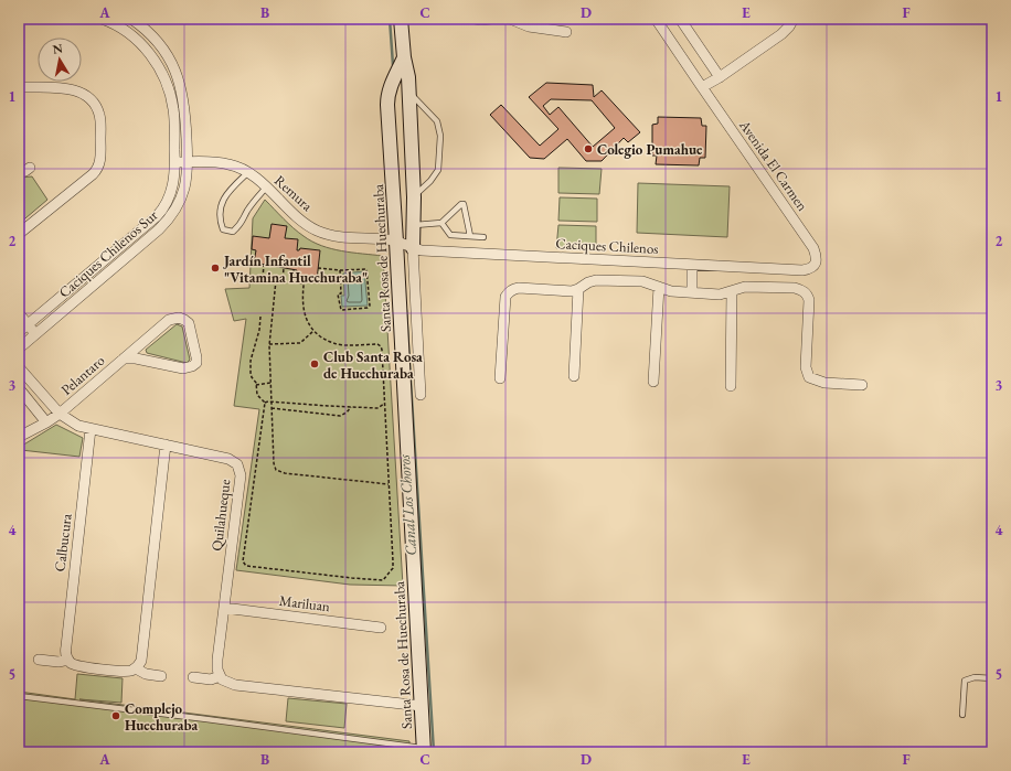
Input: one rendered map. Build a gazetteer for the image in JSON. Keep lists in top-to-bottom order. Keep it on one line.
{"streets":{"street":["Avenida El Carmen","Remura","Caciques Chilenos","Caciques Chilenos Sur","Santa Rosa de Huechuraba","Pelantaro","Quilahueque","Calbucura","Mariluan"]},"crossings":[["Avenida El Carmen","Caciques Chilenos"],["Remura","Caciques Chilenos"],["Remura","Caciques Chilenos Sur"],["Remura","Santa Rosa de Huechuraba"],["Caciques Chilenos","Santa Rosa de Huechuraba"],["Pelantaro","Quilahueque"],["Quilahueque","Calbucura"],["Quilahueque","Mariluan"]],"water":["Canal Los Choros"],"places":["Colegio Pumahue","Jardín Infantil \"Vitamina Huechuraba\"","Club Santa Rosa de Huechuraba","Complejo Huechuraba"],"north":"top","grid":{"columns":["A","B","C","D","E","F"],"rows":["1","2","3","4","5"]}}
